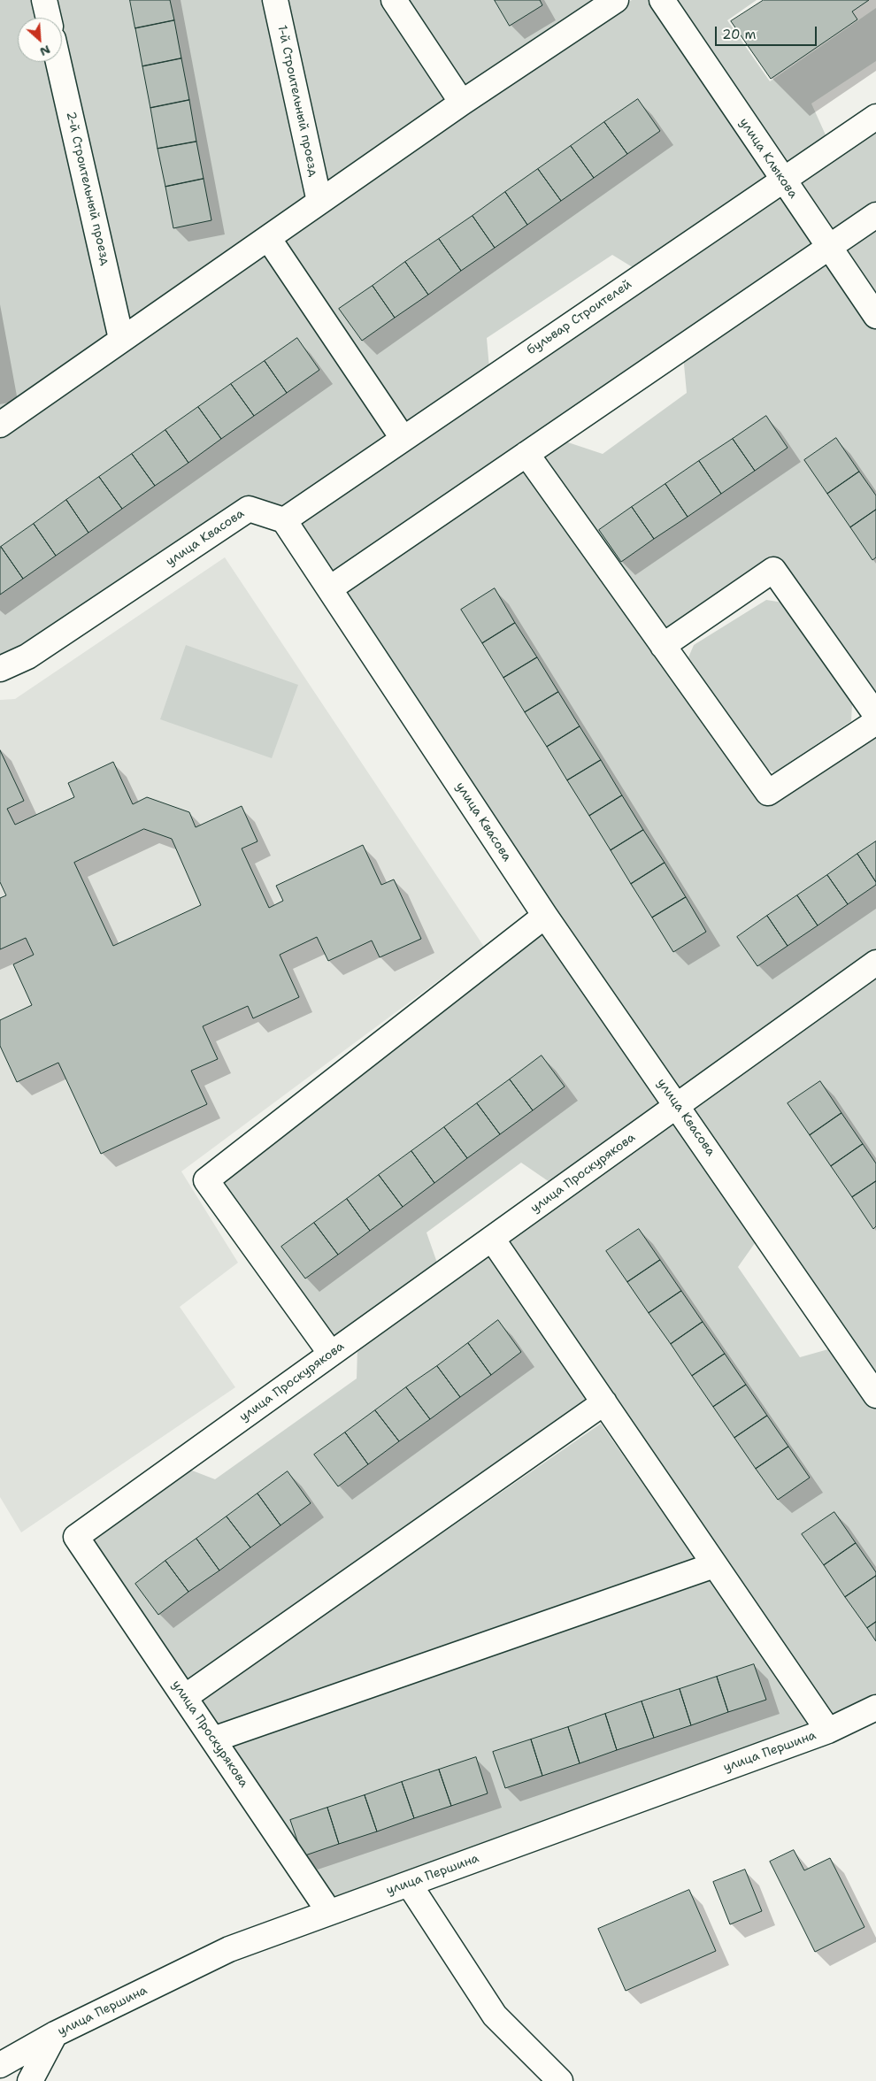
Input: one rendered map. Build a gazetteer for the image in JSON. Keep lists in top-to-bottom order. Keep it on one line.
{"streets":{"street":["1-й Строительный проезд","улица Клыкова","2-й Строительный проезд","бульвар Строителей","улица Квасова","улица Проскурякова","улица Першина"]},"crossings":[["улица Клыкова","бульвар Строителей"],["бульвар Строителей","улица Квасова"],["улица Квасова","улица Проскурякова"],["улица Проскурякова","улица Першина"]],"scale_bar":"20 m","north":"bottom right"}
